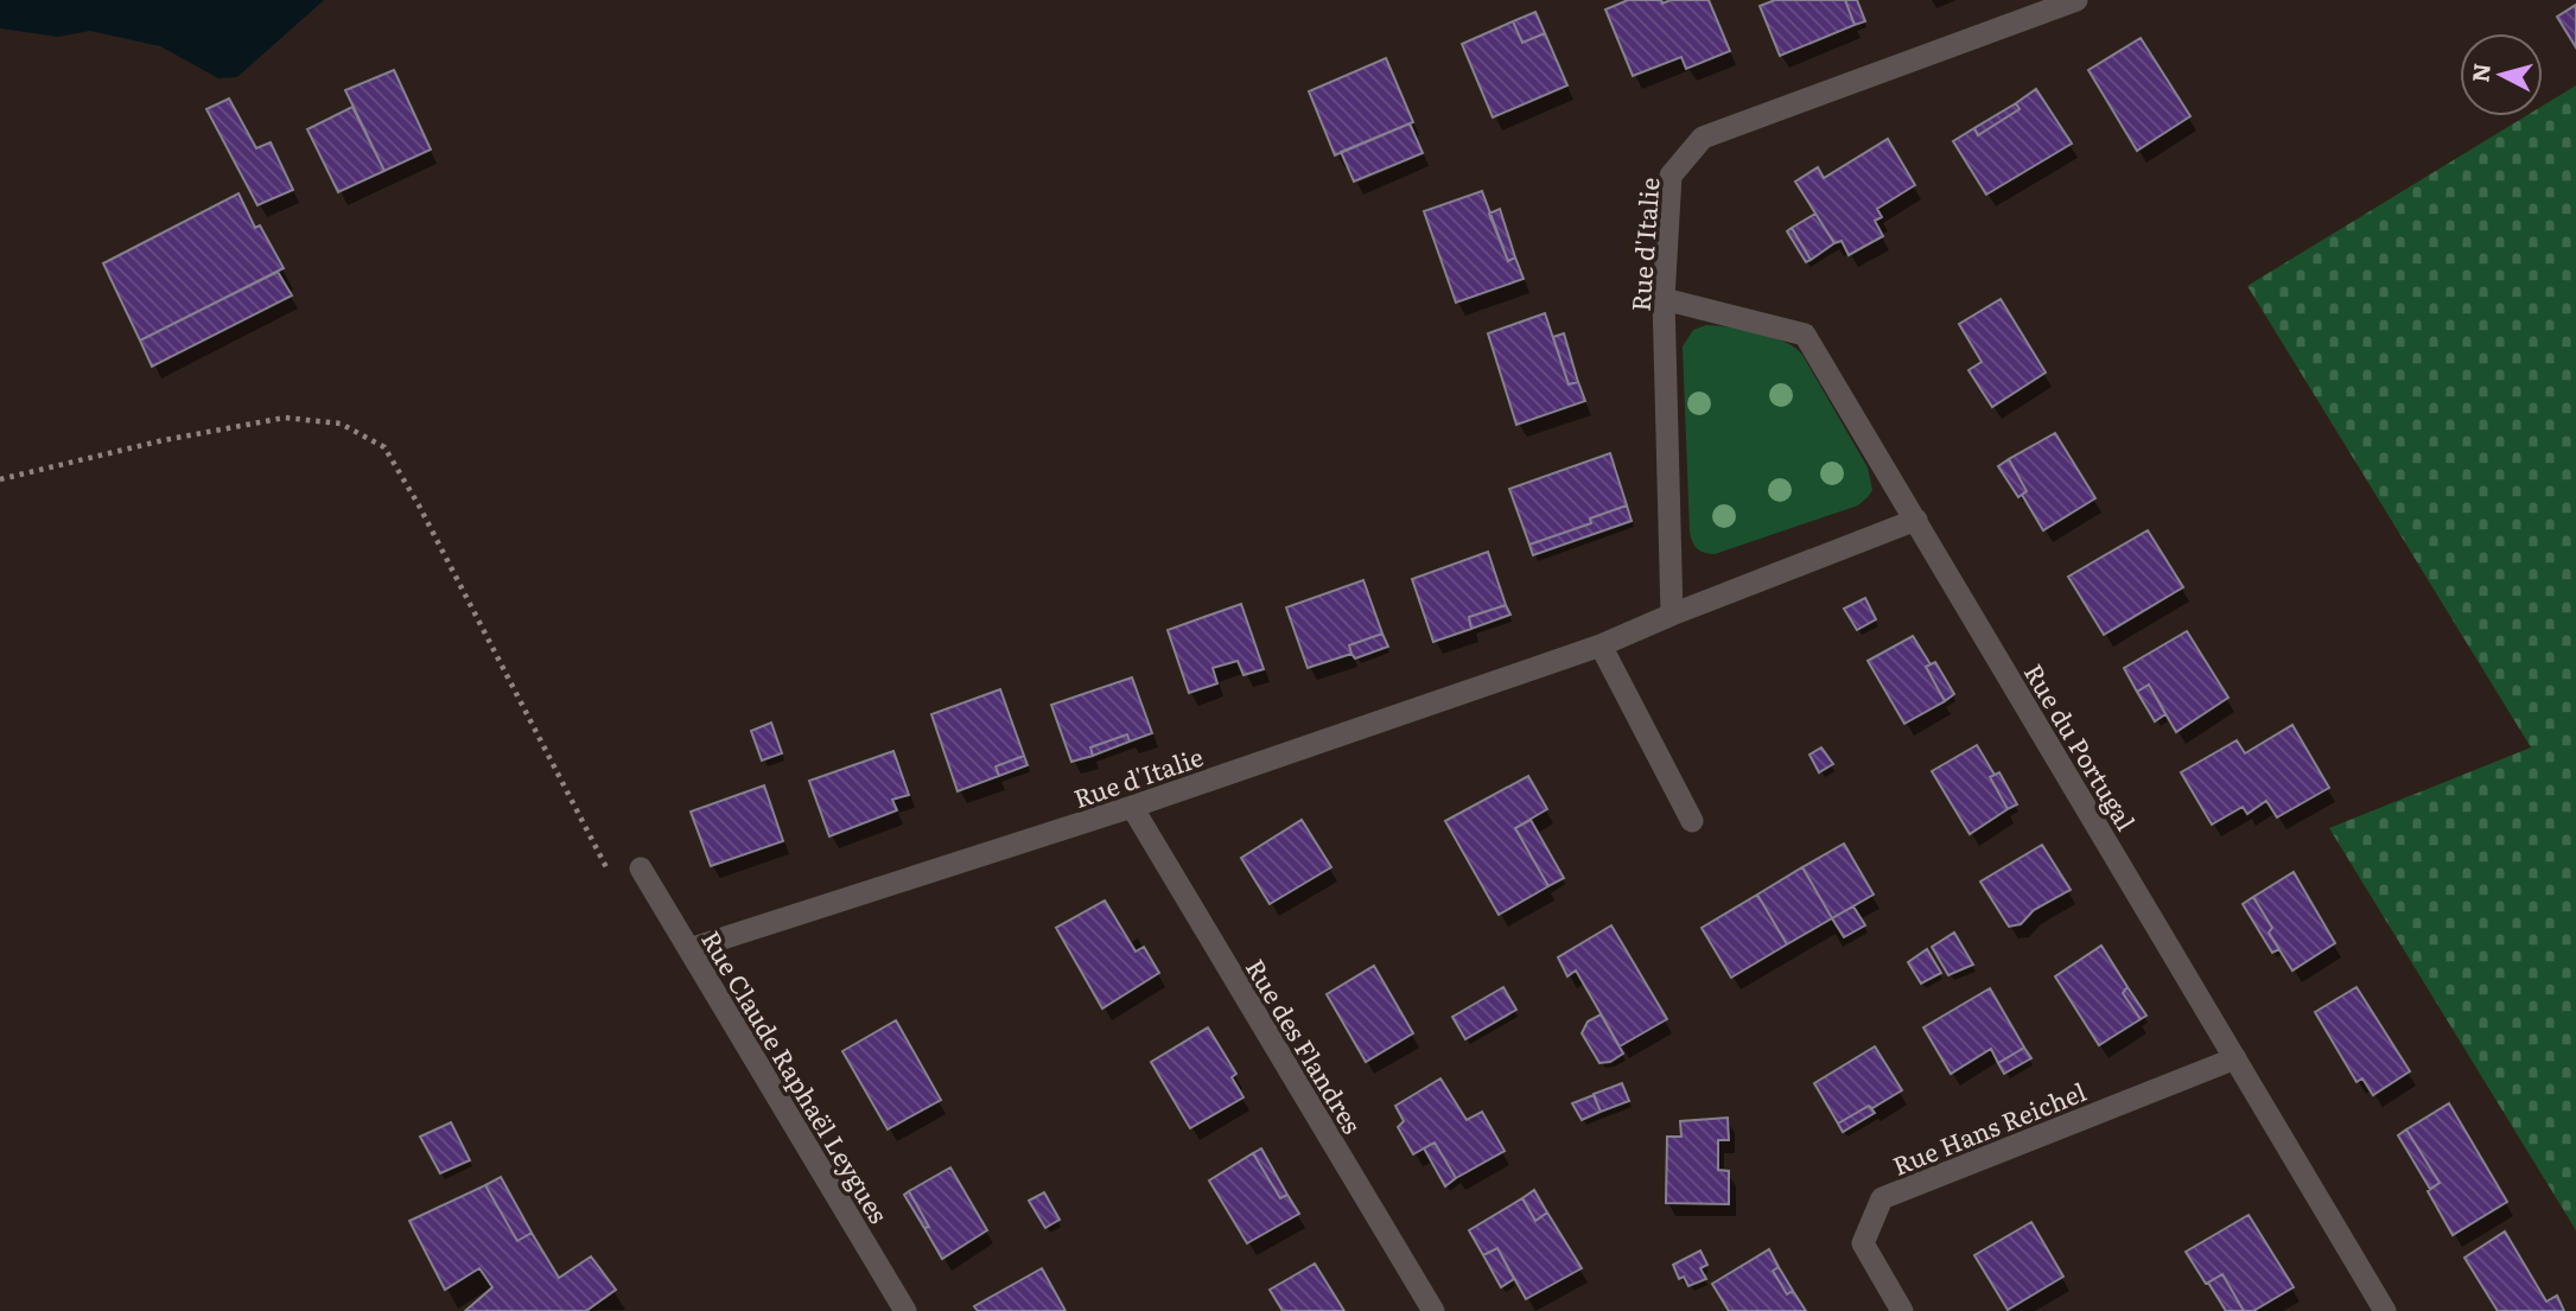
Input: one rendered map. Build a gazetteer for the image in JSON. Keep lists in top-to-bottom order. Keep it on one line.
{"streets":{"street":["Rue d'Italie","Rue du Portugal","Rue des Flandres","Rue Claude Raphaël Leygues","Rue Hans Reichel"]},"crossings":[["Rue d'Italie","Rue du Portugal"],["Rue d'Italie","Rue des Flandres"],["Rue d'Italie","Rue Claude Raphaël Leygues"],["Rue du Portugal","Rue Hans Reichel"]],"north":"left"}
